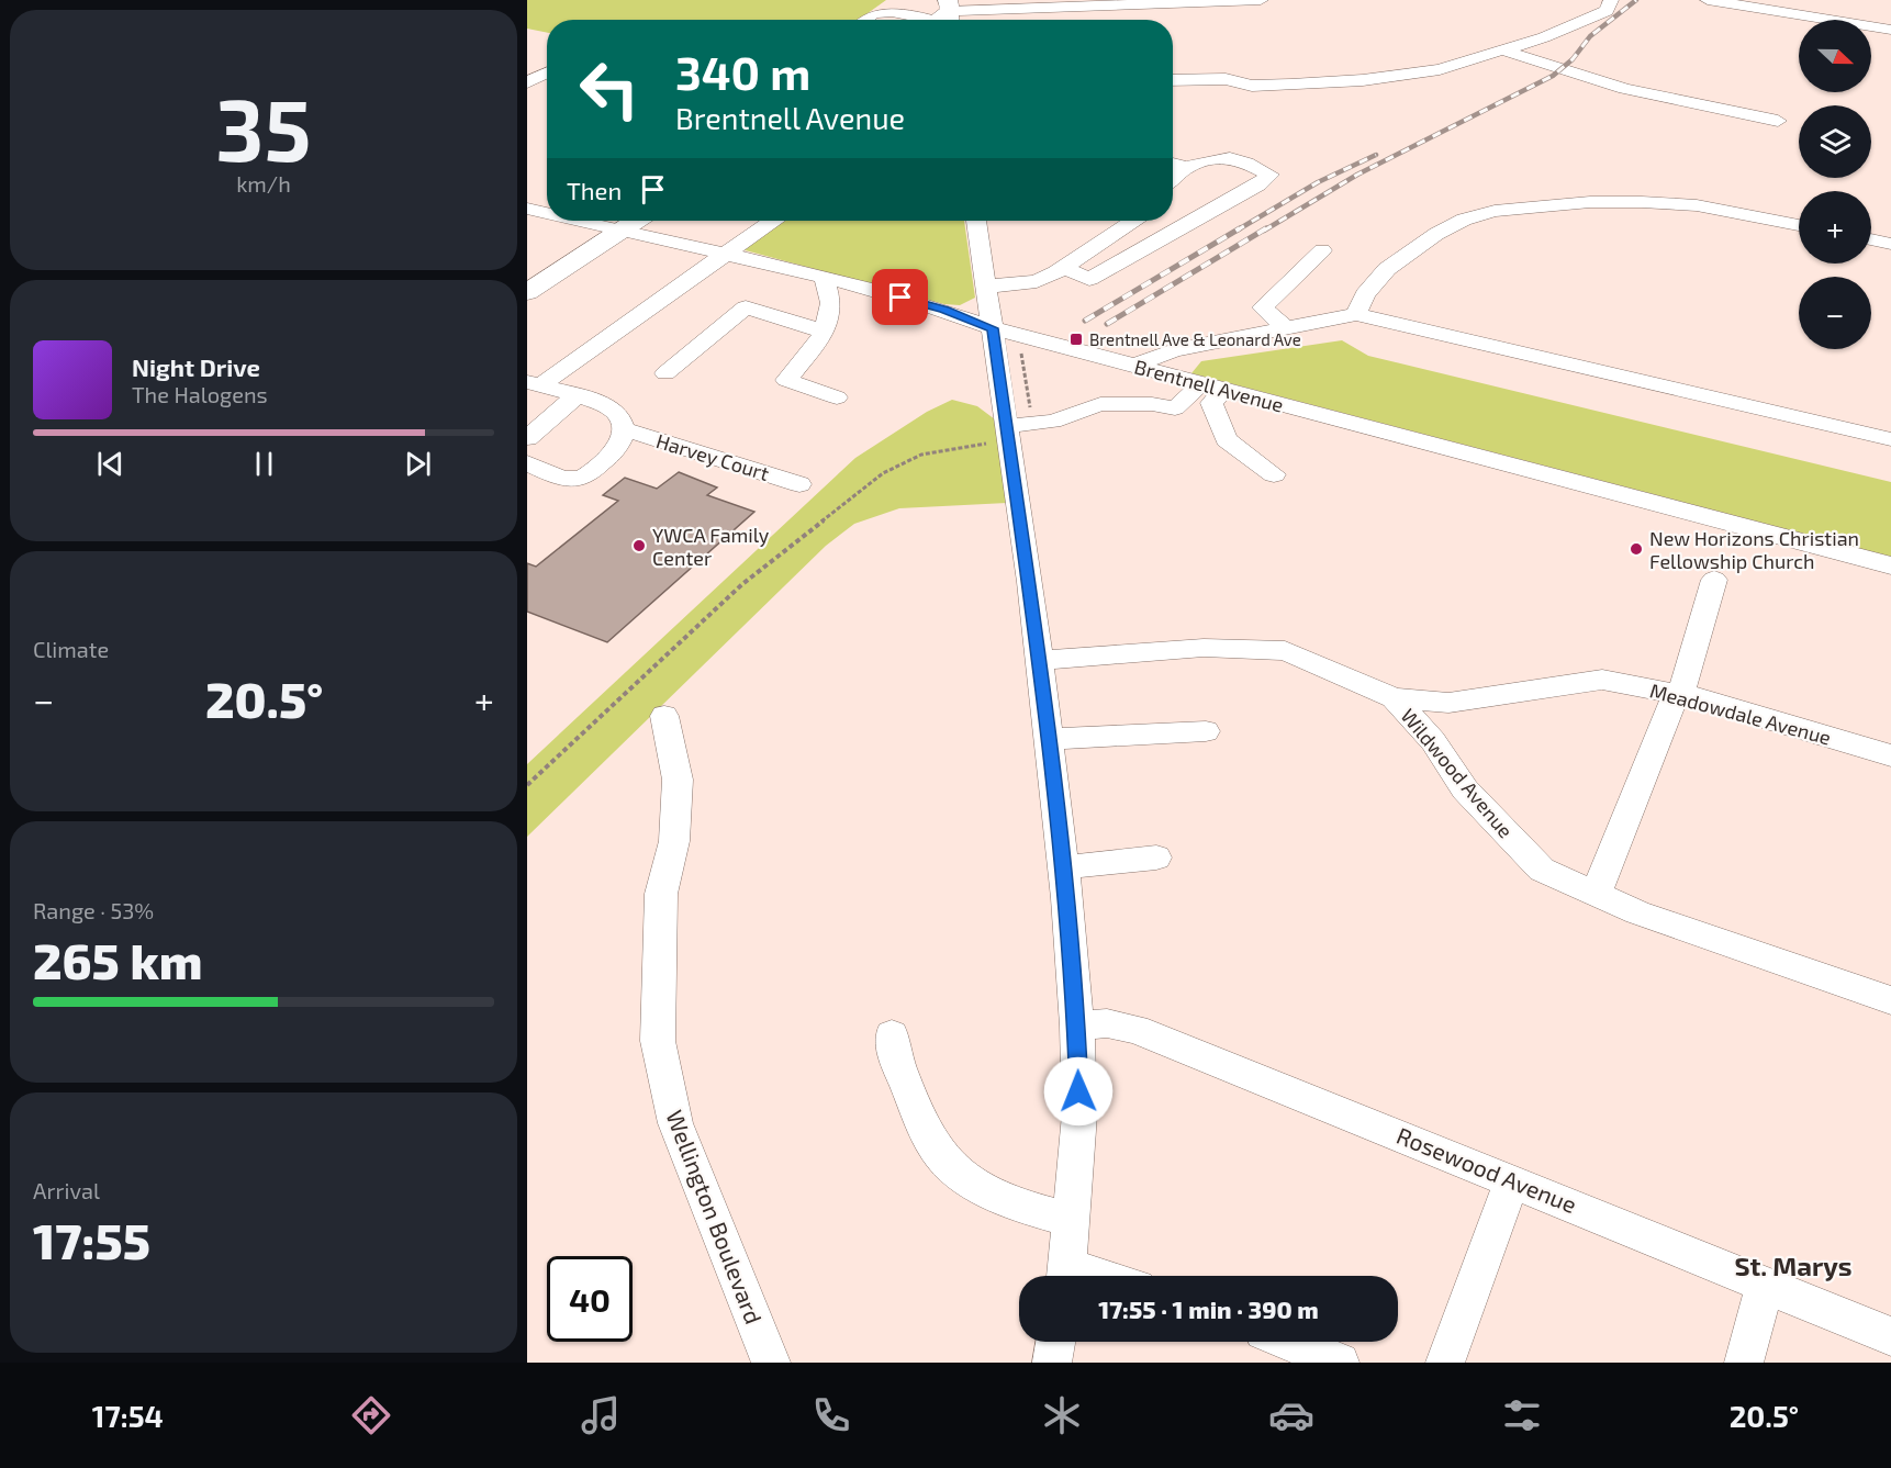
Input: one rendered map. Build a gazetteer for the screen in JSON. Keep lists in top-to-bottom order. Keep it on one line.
{"streets":{"street":["Brentnell Avenue","Harvey Court","Meadowdale Avenue","Wildwood Avenue","Rosewood Avenue","Wellington Boulevard"]},"crossings":[["Meadowdale Avenue","Wildwood Avenue"]],"districts":["St. Marys"],"places":{"transit":["Brentnell Ave & Leonard Ave"],"other":["YWCA Family Center","New Horizons Christian Fellowship Church"]},"north":"right","page":{"tile":[["35","km/h"],"Climate",["Range · 53%","265 km"],["Arrival","17:55"]],"map_buttons":["+","−"],"turn":["340 m","Brentnell Avenue"],"then":"Then","song":["Night Drive","The Halogens"],"heat":["−","20.5°","+"],"limit":"40","trip":"17:55 · 1 min · 390 m","tabs":["17:54","20.5°"]}}
